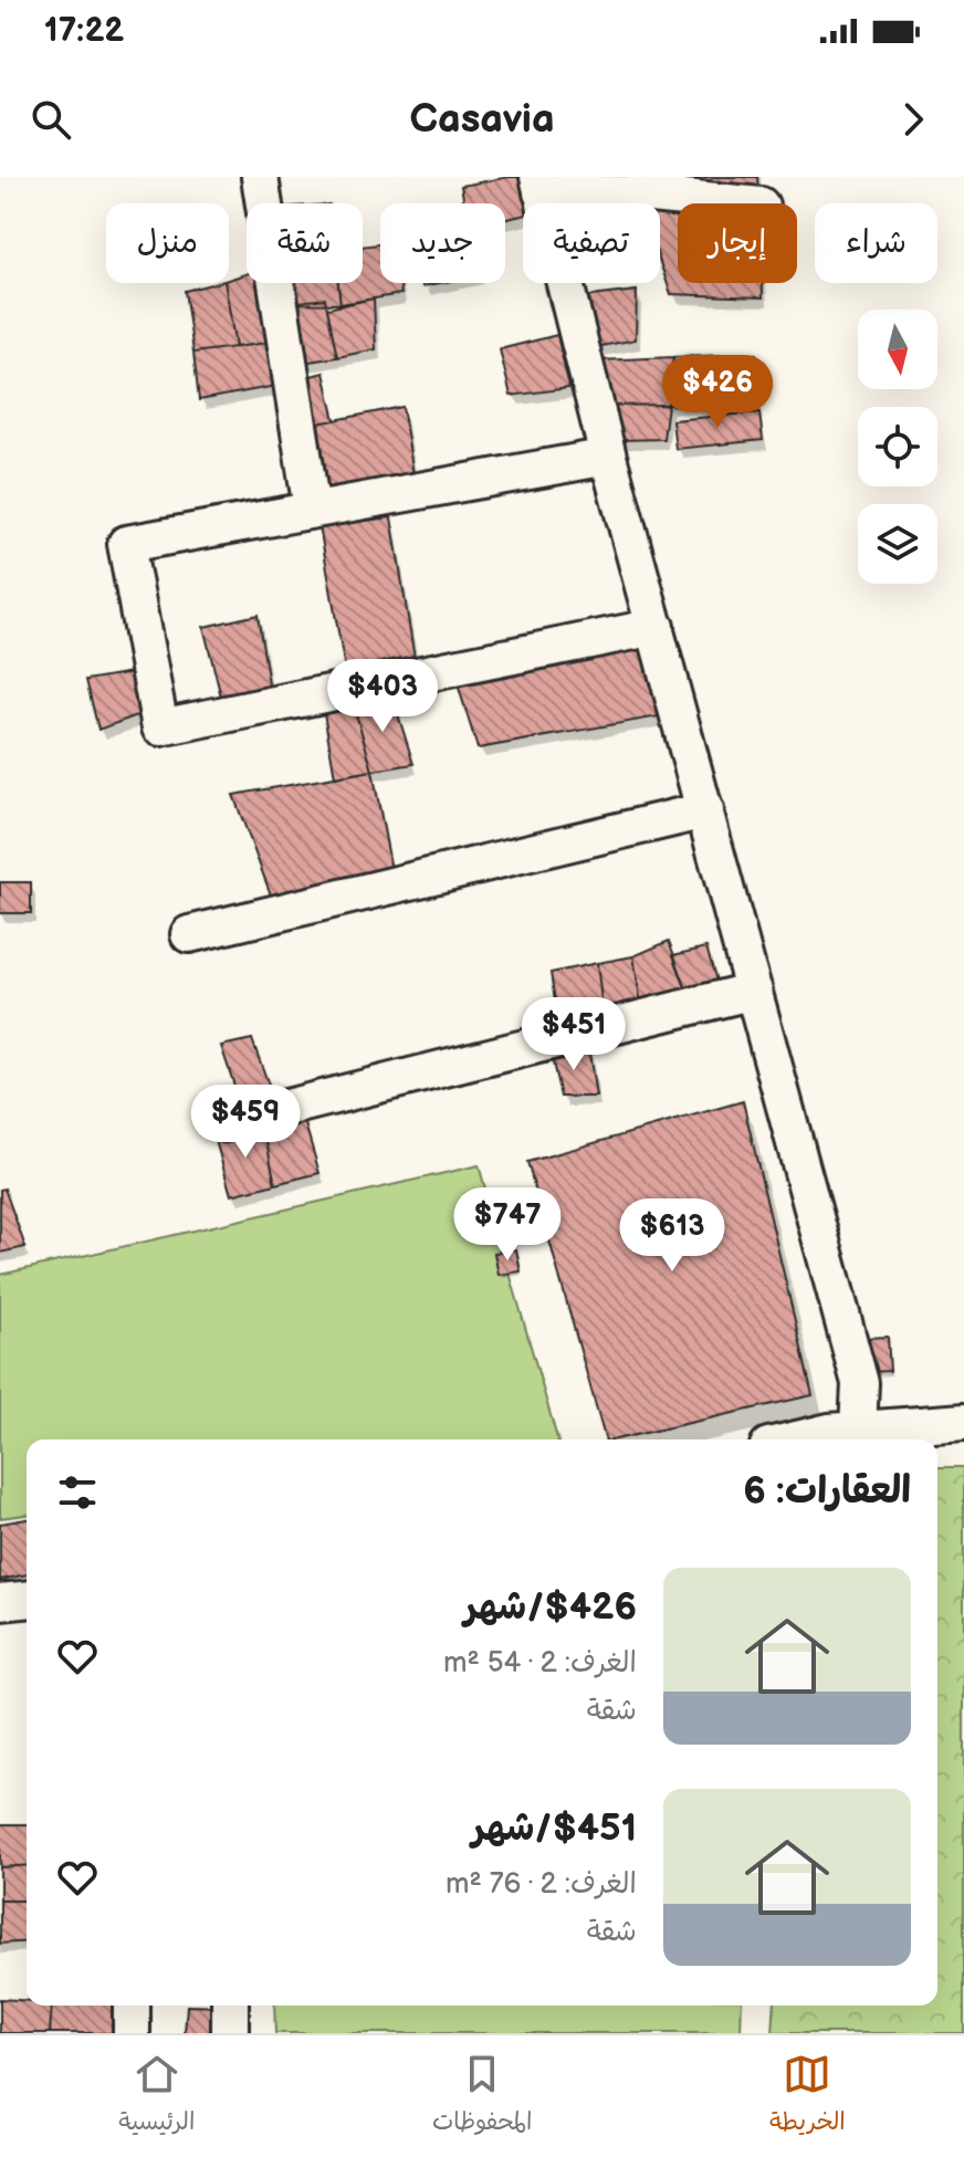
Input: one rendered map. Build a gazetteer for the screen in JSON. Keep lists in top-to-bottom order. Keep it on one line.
{"north":"bottom","page":{"status":"17:22","header":"Casavia","chip":["شراء","إيجار","تصفية","جديد","شقة","منزل"],"price":["$426","$403","$451","$459","$747","$613"],"heading":"العقارات: 6","list":[{"name":"$426/شهر","note":"الغرف: 2 · 54 m² · شقة"},{"name":"$451/شهر","note":"الغرف: 2 · 76 m² · شقة"}],"tabs":["الخريطة","المحفوظات","الرئيسية"]}}
